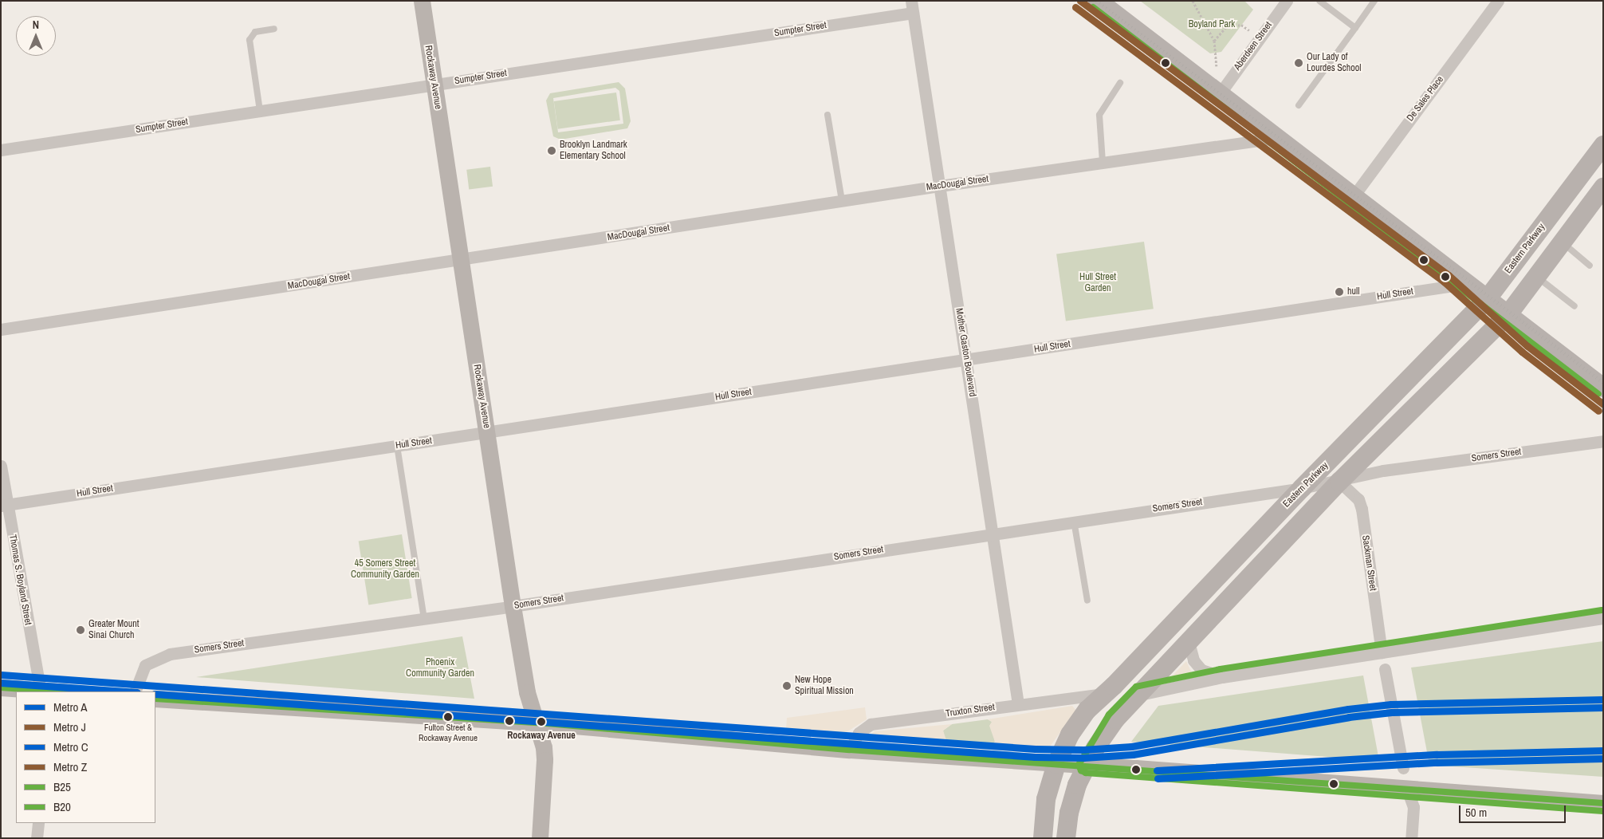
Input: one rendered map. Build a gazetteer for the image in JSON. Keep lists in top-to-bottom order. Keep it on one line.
{"streets":{"main road":["Rockaway Avenue","Eastern Parkway"],"street":["Sumpter Street","Aberdeen Street","De Sales Place","MacDougal Street","Hull Street","Mother Gaston Boulevard","Somers Street","Sackman Street","Thomas S. Boyland Street","Truxton Street"]},"crossings":[["Sumpter Street","Rockaway Avenue"],["Sumpter Street","Mother Gaston Boulevard"],["Rockaway Avenue","MacDougal Street"],["Rockaway Avenue","Hull Street"],["Rockaway Avenue","Somers Street"],["MacDougal Street","Mother Gaston Boulevard"],["Eastern Parkway","Somers Street"],["Eastern Parkway","Truxton Street"],["Hull Street","Mother Gaston Boulevard"],["Hull Street","Thomas S. Boyland Street"],["Mother Gaston Boulevard","Somers Street"],["Mother Gaston Boulevard","Truxton Street"],["Somers Street","Sackman Street"]],"parks":["Boyland Park","Hull Street Garden","45 Somers Street Community Garden","Phoenix Community Garden"],"places":["Our Lady of Lourdes School","Brooklyn Landmark Elementary School","hull","Greater Mount Sinai Church","New Hope Spiritual Mission","Fulton Street & Rockaway Avenue","Rockaway Avenue"],"lines":["metro line J","metro line Z","transit line B20","metro line A","metro line C","transit line B25"],"legend":["Metro A","Metro J","Metro C","Metro Z","B25","B20"],"scale_bar":"50 m","north":"top"}
